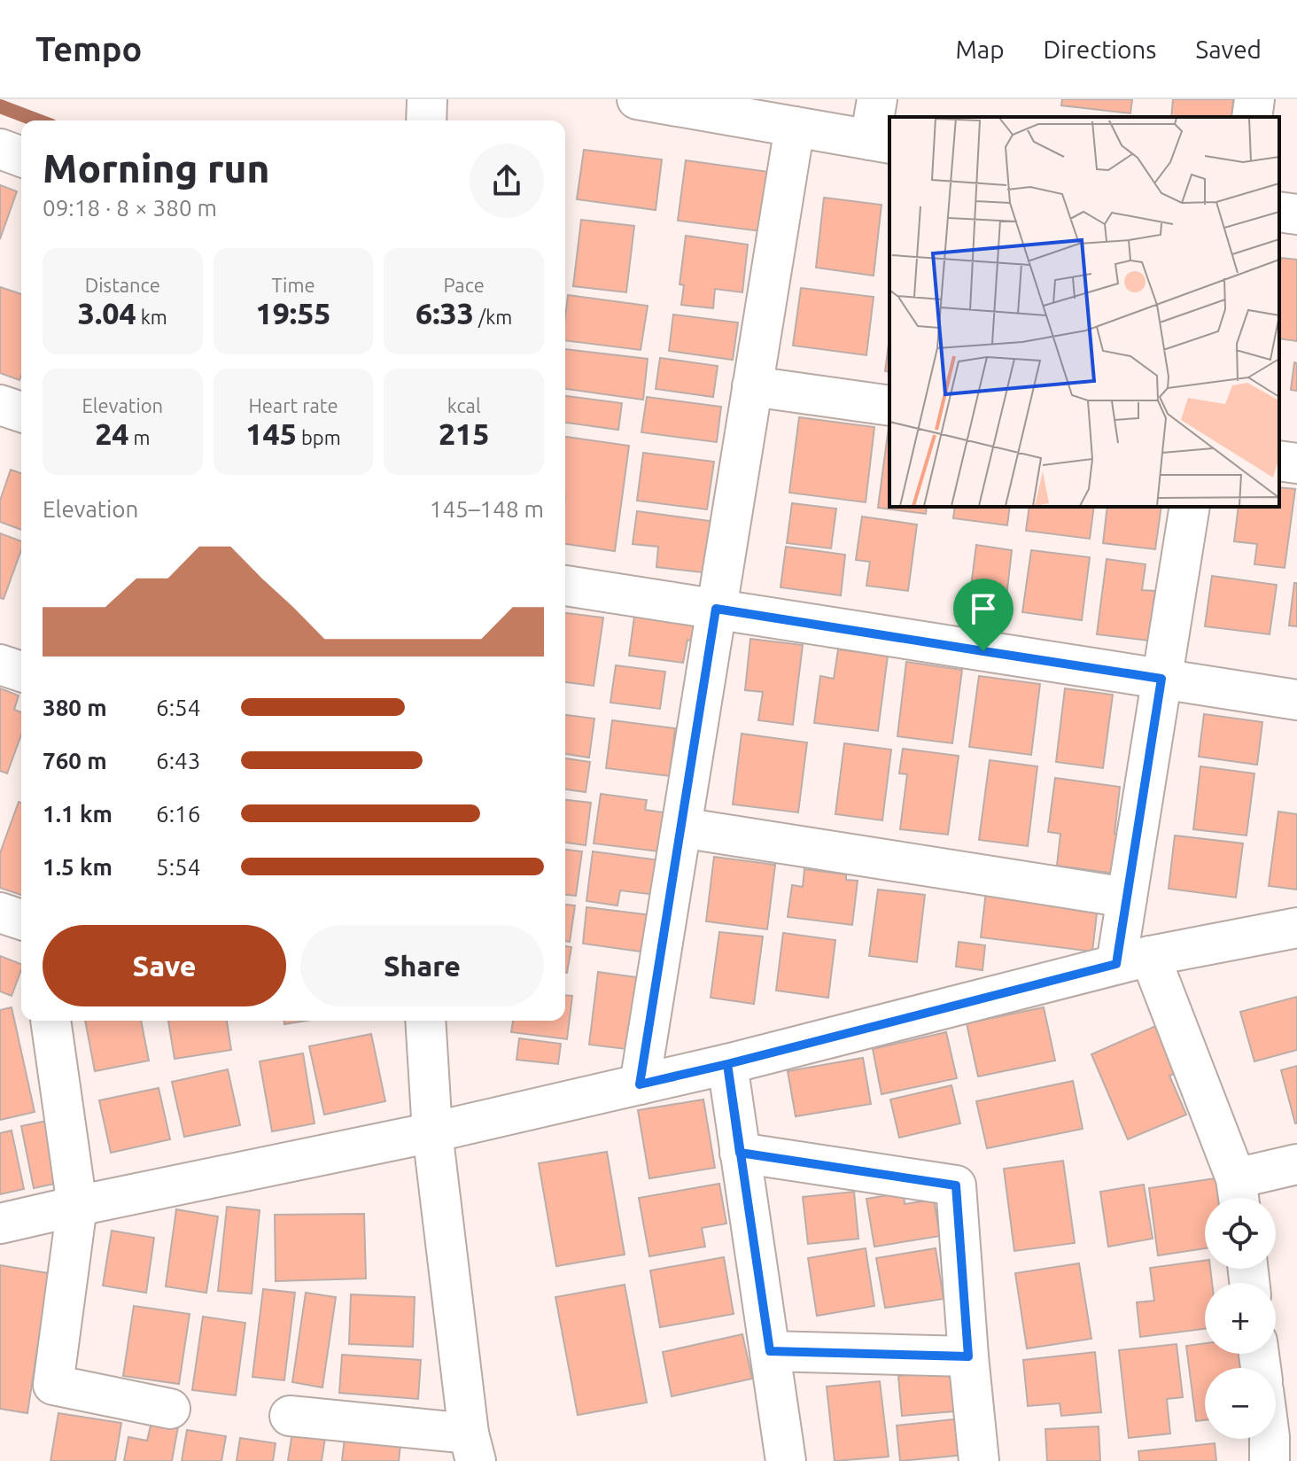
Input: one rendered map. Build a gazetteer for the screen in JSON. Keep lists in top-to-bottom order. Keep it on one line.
{"page":{"header":"Tempo","nav":["Map","Directions","Saved"],"heading":["Morning run","09:18 · 8 × 380 m"],"stats":[["Distance","3.04 km"],["Time","19:55"],["Pace","6:33 /km"],["Elevation","24 m"],["Heart rate","145 bpm"],["kcal","215"]],"chart":["Elevation","145–148 m"],"list":[{"name":"380 m","note":"6:54"},{"name":"760 m","note":"6:43"},{"name":"1.1 km","note":"6:16"},{"name":"1.5 km","note":"5:54"}],"buttons":["Save","Share"],"map_buttons":["+","−"]}}
